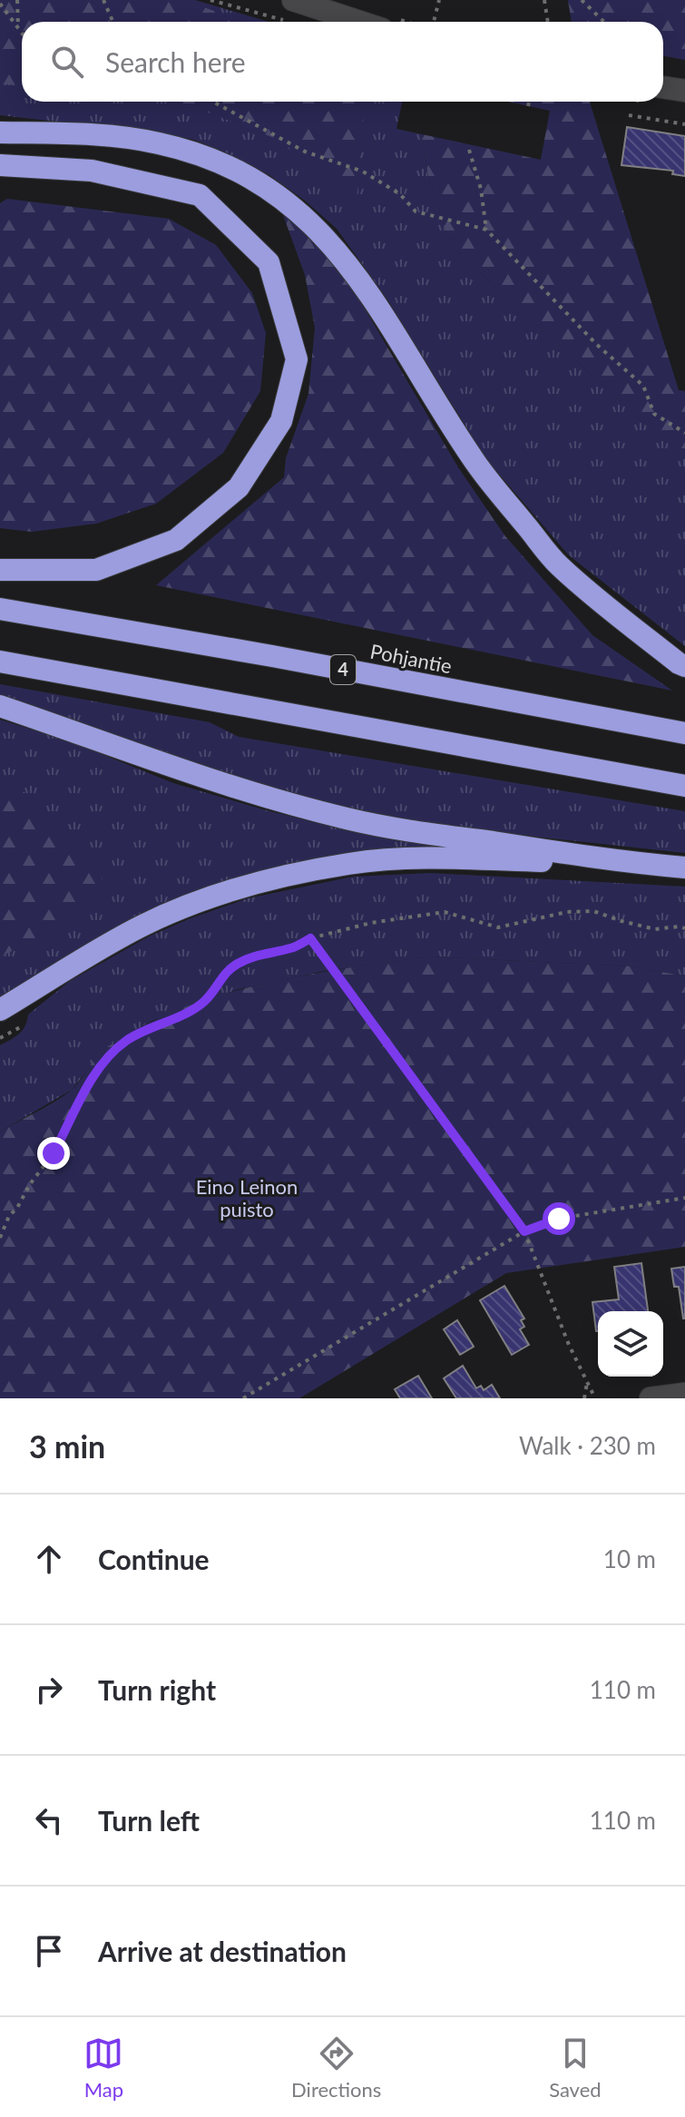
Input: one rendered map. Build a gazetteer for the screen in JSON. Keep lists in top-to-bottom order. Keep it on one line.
{"streets":{"highway":["Pohjantie","4"]},"parks":["Eino Leinon puisto"],"page":{"search":"Search here","heading":["3 min","Walk · 230 m"],"list":[["Continue","10 m"],["Turn right","110 m"],["Turn left","110 m"],"Arrive at destination"],"nav":["Map","Directions","Saved"]}}
